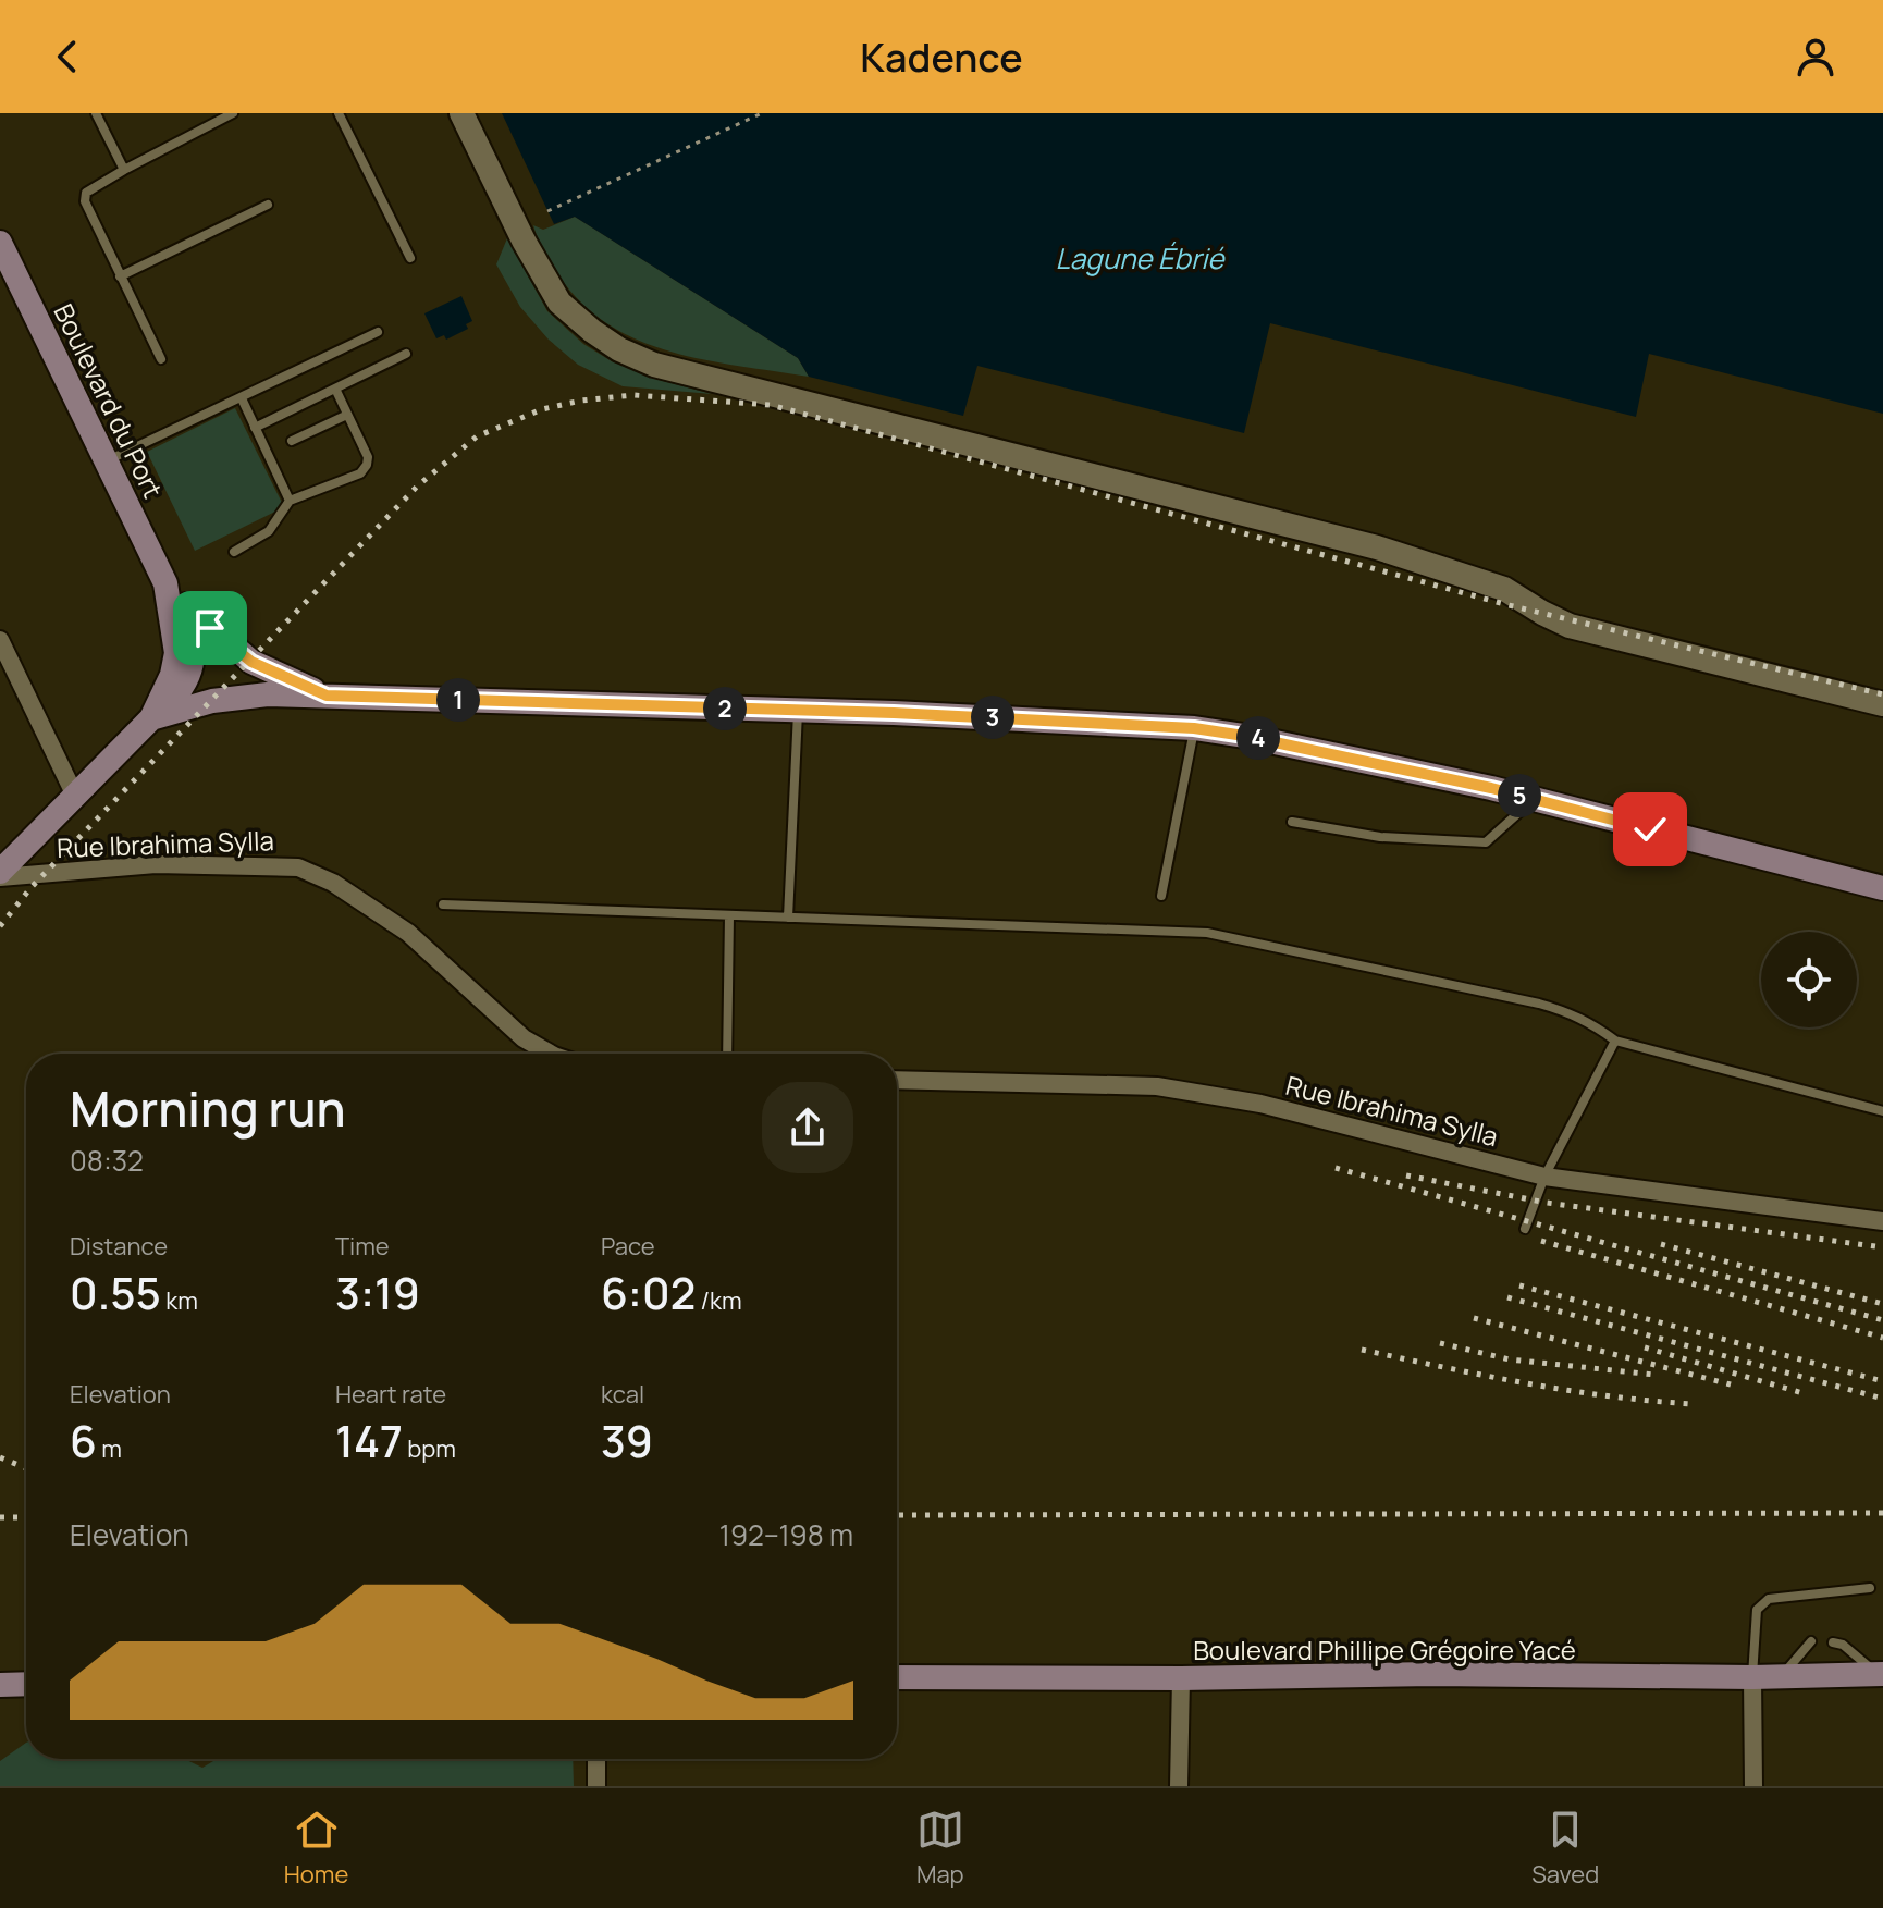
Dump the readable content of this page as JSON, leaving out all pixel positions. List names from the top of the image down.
{
  "streets": {
    "main road": ["Boulevard du Port", "Boulevard Phillipe Grégoire Yacé"],
    "street": ["Rue Ibrahima Sylla"]
  },
  "water": ["Lagune Ébrié"],
  "page": {
    "header": "Kadence",
    "pins": [
      "1",
      "2",
      "3",
      "4",
      "5"
    ],
    "heading": ["Morning run", "08:32"],
    "stats": [
      ["Distance", "0.55 km"],
      ["Time", "3:19"],
      ["Pace", "6:02 /km"],
      ["Elevation", "6 m"],
      ["Heart rate", "147 bpm"],
      ["kcal", "39"]
    ],
    "chart": ["Elevation", "192–198 m"],
    "tabs": ["Home", "Map", "Saved"]
  }
}
